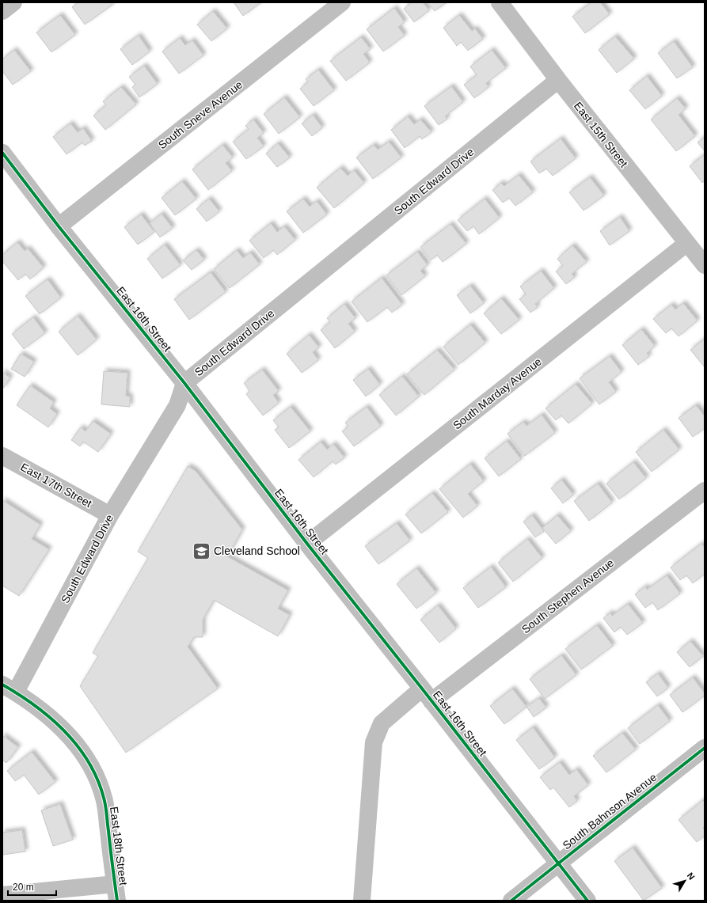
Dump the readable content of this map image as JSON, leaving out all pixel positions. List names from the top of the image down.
{
  "streets": {
    "street": [
      "South Sneve Avenue",
      "East 15th Street",
      "South Edward Drive",
      "East 16th Street",
      "South Marday Avenue",
      "East 17th Street",
      "South Stephen Avenue",
      "South Bahnson Avenue",
      "East 18th Street"
    ]
  },
  "crossings": [
    ["South Sneve Avenue", "East 16th Street"],
    ["East 15th Street", "South Edward Drive"],
    ["East 15th Street", "South Marday Avenue"],
    ["South Edward Drive", "East 16th Street"],
    ["South Edward Drive", "East 17th Street"],
    ["South Edward Drive", "East 18th Street"],
    ["East 16th Street", "South Marday Avenue"],
    ["East 16th Street", "South Stephen Avenue"],
    ["East 16th Street", "South Bahnson Avenue"]
  ],
  "places": {
    "school or university": ["Cleveland School"]
  },
  "scale_bar": "20 m",
  "north": "top right"
}
